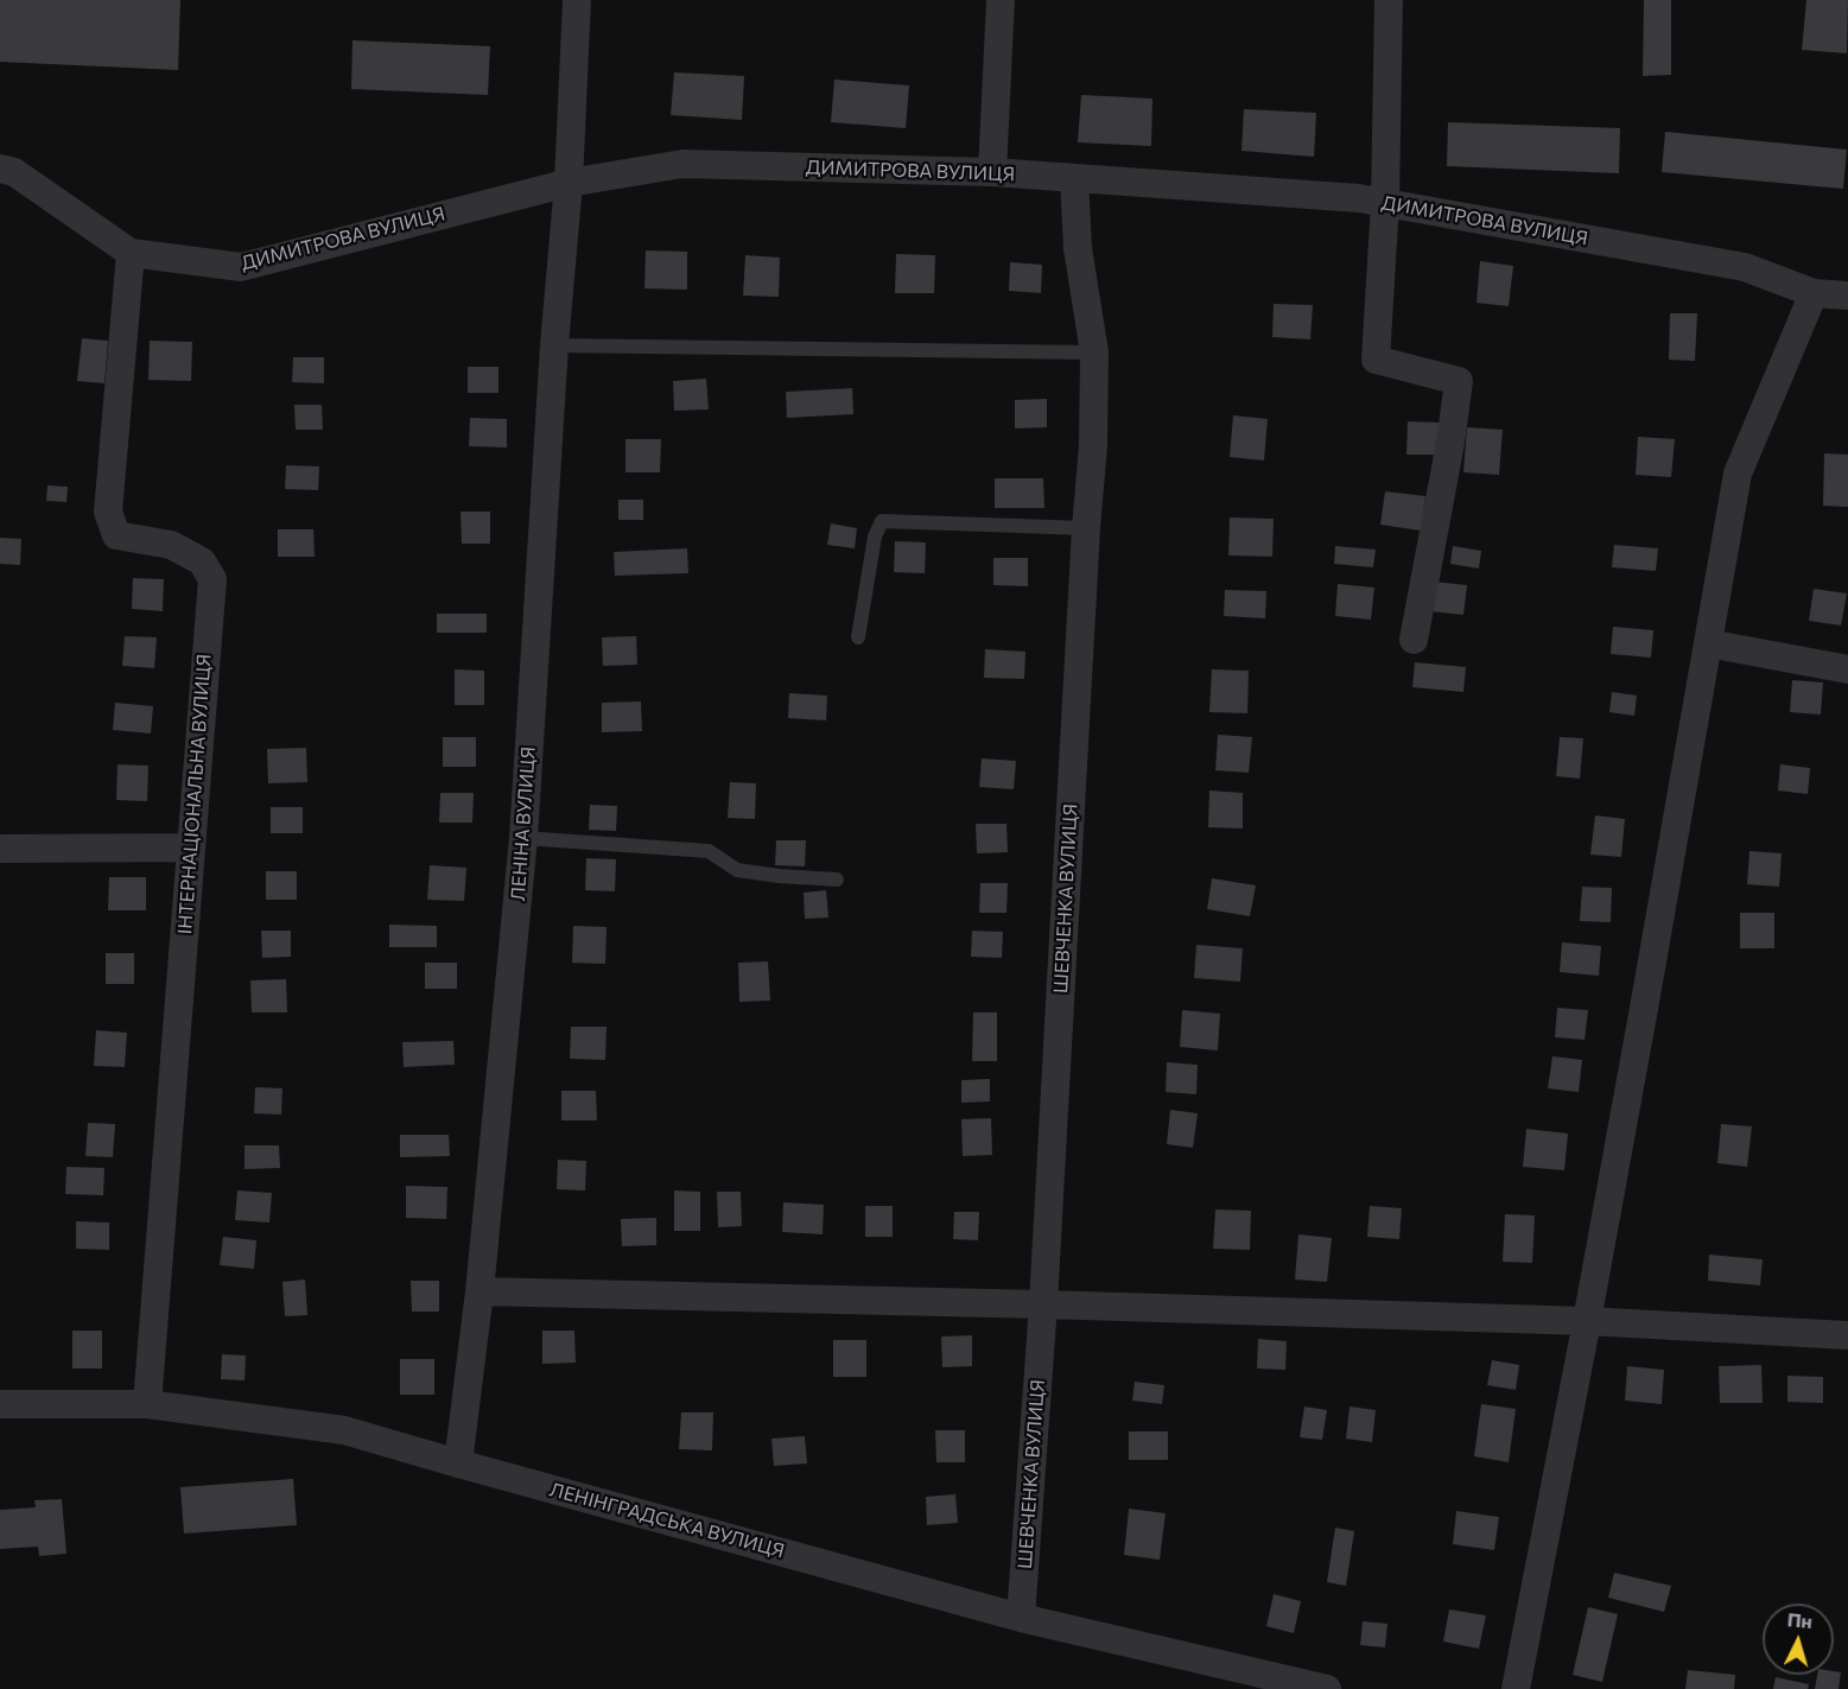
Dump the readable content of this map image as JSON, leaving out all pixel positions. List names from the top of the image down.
{
  "streets": {
    "street": [
      "ДИМИТРОВА ВУЛИЦЯ",
      "ІНТЕРНАЦІОНАЛЬНА ВУЛИЦЯ",
      "ЛЕНІНА ВУЛИЦЯ",
      "ШЕВЧЕНКА ВУЛИЦЯ",
      "ЛЕНІНГРАДСЬКА ВУЛИЦЯ"
    ]
  },
  "crossings": [
    ["ДИМИТРОВА ВУЛИЦЯ", "ІНТЕРНАЦІОНАЛЬНА ВУЛИЦЯ"],
    ["ДИМИТРОВА ВУЛИЦЯ", "ЛЕНІНА ВУЛИЦЯ"],
    ["ДИМИТРОВА ВУЛИЦЯ", "ШЕВЧЕНКА ВУЛИЦЯ"],
    ["ІНТЕРНАЦІОНАЛЬНА ВУЛИЦЯ", "ЛЕНІНГРАДСЬКА ВУЛИЦЯ"],
    ["ЛЕНІНА ВУЛИЦЯ", "ЛЕНІНГРАДСЬКА ВУЛИЦЯ"],
    ["ШЕВЧЕНКА ВУЛИЦЯ", "ЛЕНІНГРАДСЬКА ВУЛИЦЯ"]
  ],
  "north": "top"
}
